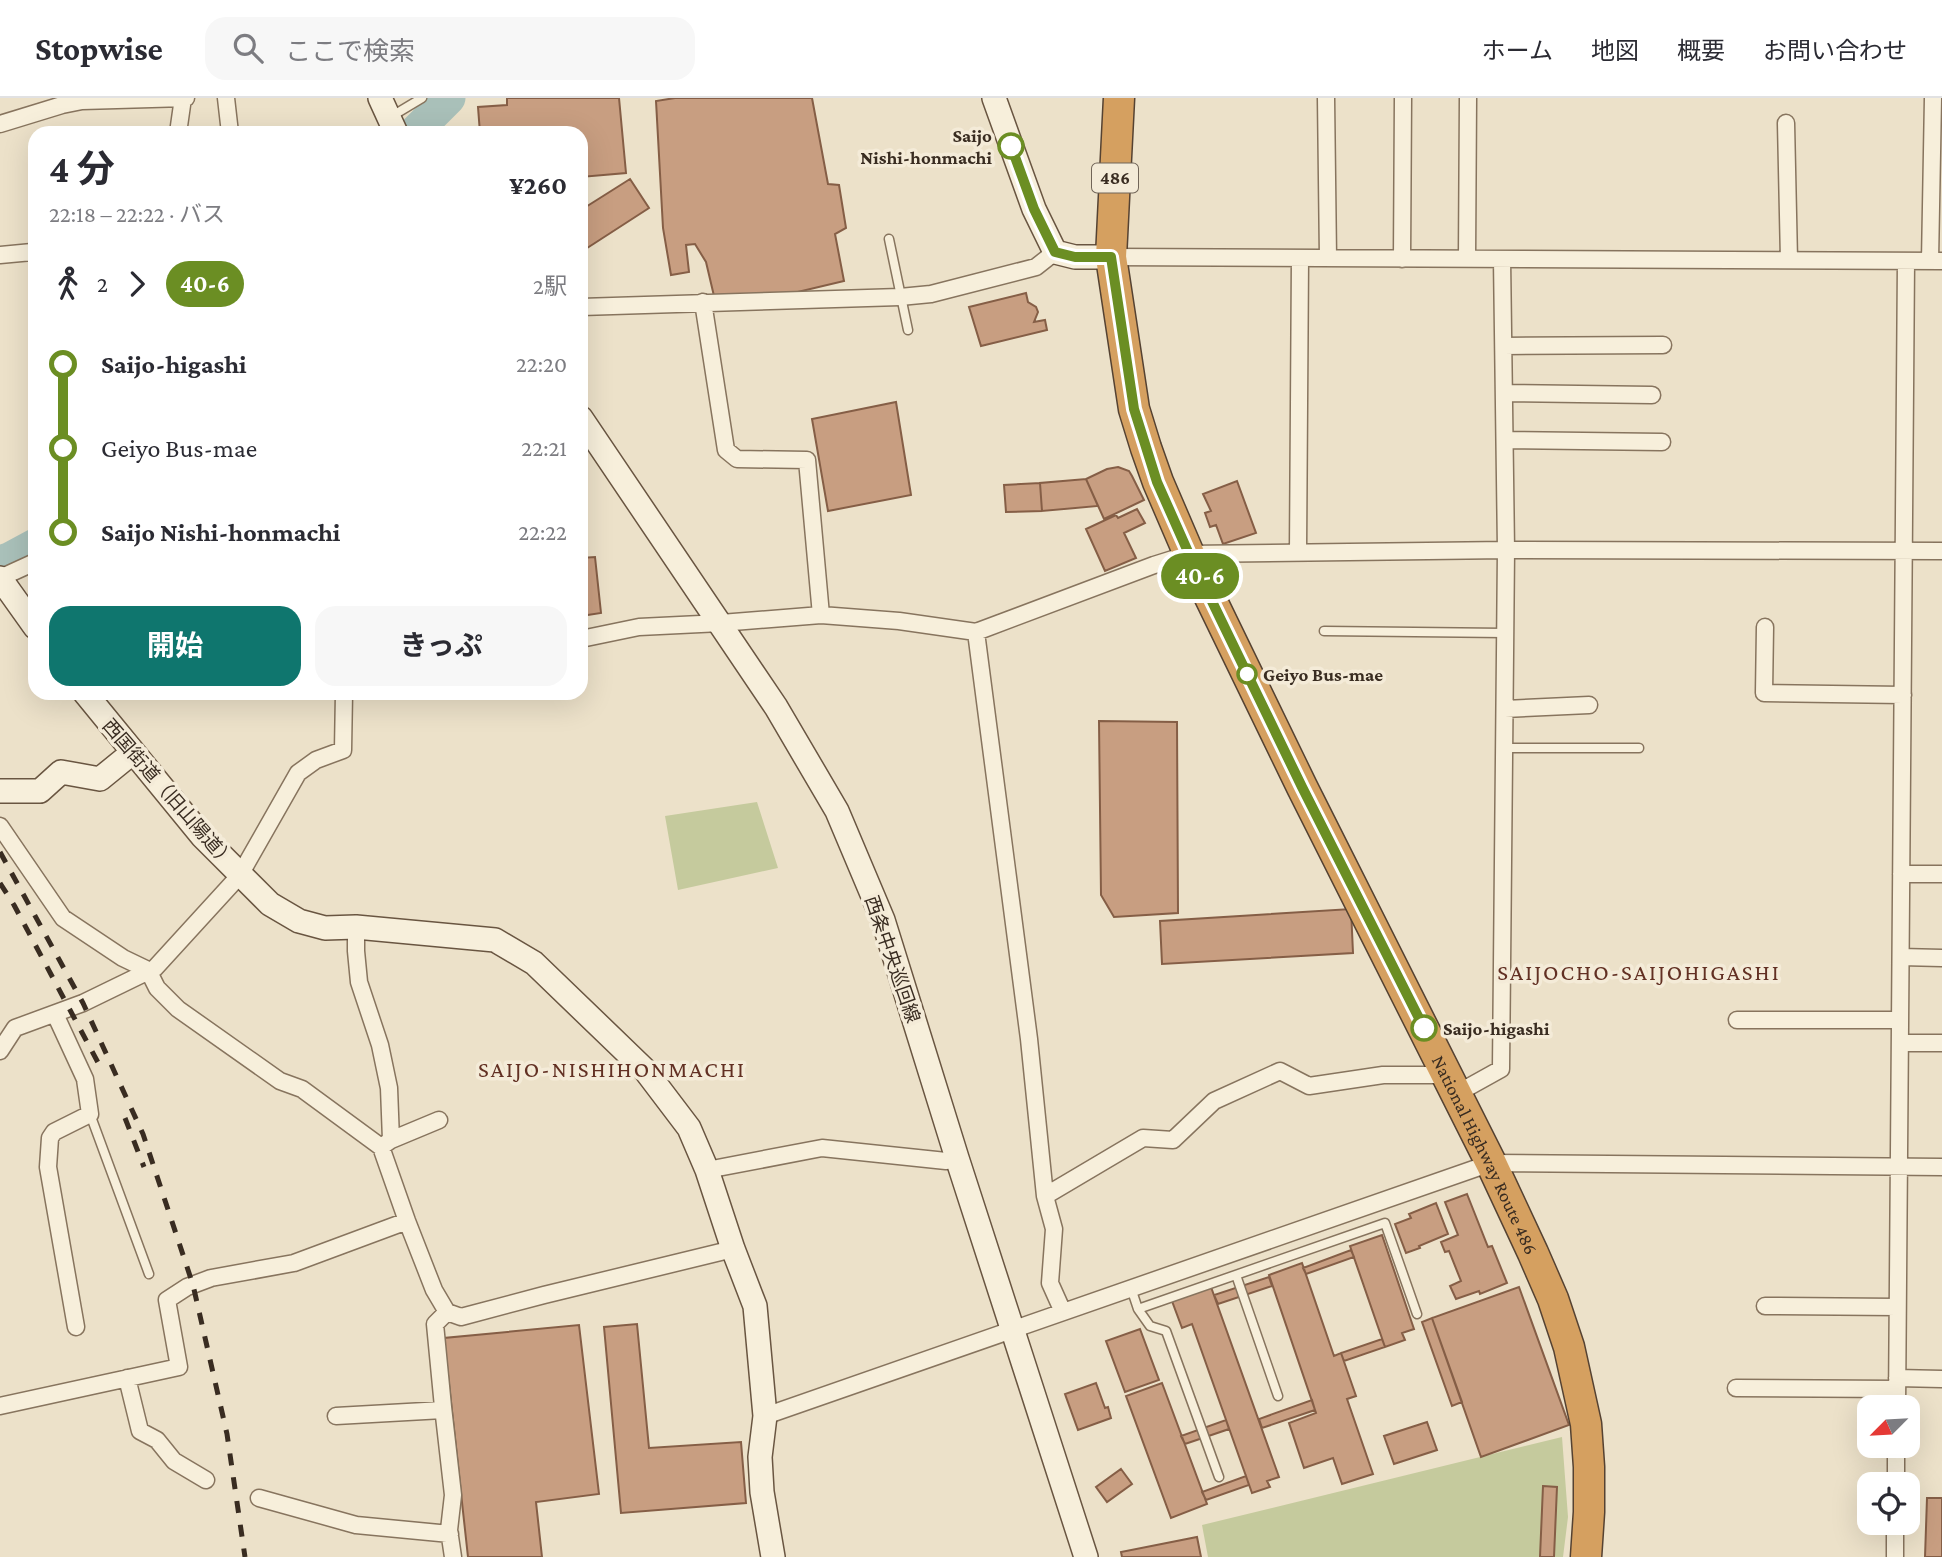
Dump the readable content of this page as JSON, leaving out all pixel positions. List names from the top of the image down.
{
  "streets": {
    "highway": ["486", "National Highway Route 486"],
    "street": ["西国街道（旧山陽道）", "西条中央巡回線"]
  },
  "districts": ["SAIJOCHO-SAIJOHIGASHI", "SAIJO-NISHIHONMACHI"],
  "places": ["Saijo Nishi-honmachi", "Geiyo Bus-mae", "Saijo-higashi"],
  "lines": ["bus line 40-6"],
  "north": "bottom left",
  "page": {
    "header": "Stopwise",
    "search": "ここで検索",
    "nav": [
      "ホーム",
      "地図",
      "概要",
      "お問い合わせ"
    ],
    "on_map": "40-6",
    "heading": ["4 分", "22:18 – 22:22 · バス", "¥260"],
    "legs": ["2", "40-6", "2駅"],
    "list": [
      {
        "name": "Saijo-higashi",
        "value": "22:20"
      },
      {
        "name": "Geiyo Bus-mae",
        "value": "22:21"
      },
      {
        "name": "Saijo Nishi-honmachi",
        "value": "22:22"
      }
    ],
    "buttons": ["開始", "きっぷ"]
  }
}
